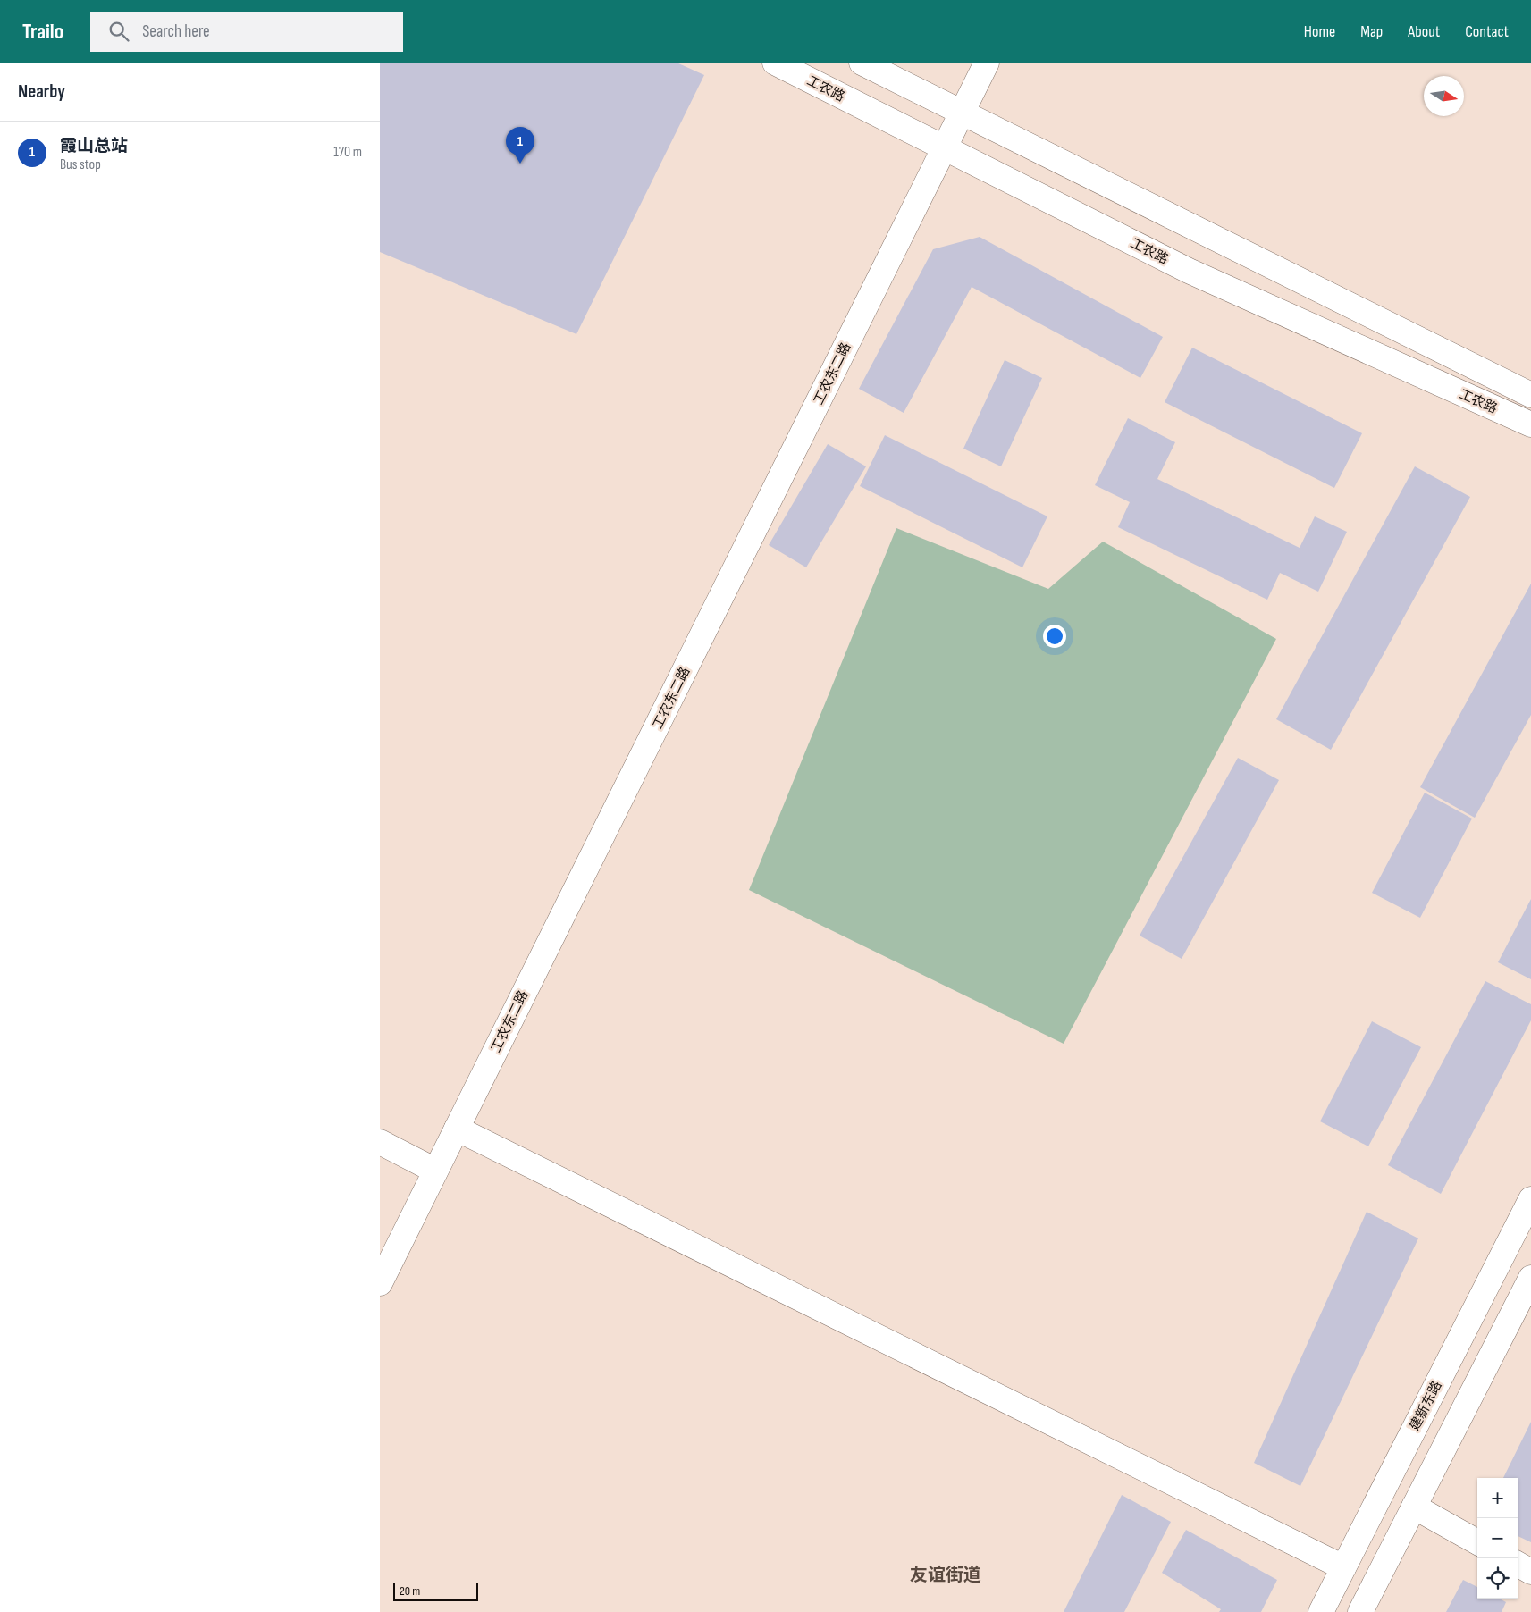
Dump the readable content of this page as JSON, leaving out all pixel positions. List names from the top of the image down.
{
  "streets": {
    "street": ["工农路", "工农东二路", "建新东路"]
  },
  "crossings": [
    ["工农路", "工农东二路"]
  ],
  "districts": ["友谊街道"],
  "scale_bar": "20 m",
  "north": "right",
  "page": {
    "header": "Trailo",
    "search": "Search here",
    "nav": [
      "Home",
      "Map",
      "About",
      "Contact"
    ],
    "heading": "Nearby",
    "list": [
      {
        "mark": "1",
        "name": "霞山总站",
        "note": "Bus stop",
        "value": "170 m"
      }
    ],
    "pins": "1",
    "map_buttons": ["+", "−"],
    "scale": "20 m"
  }
}
